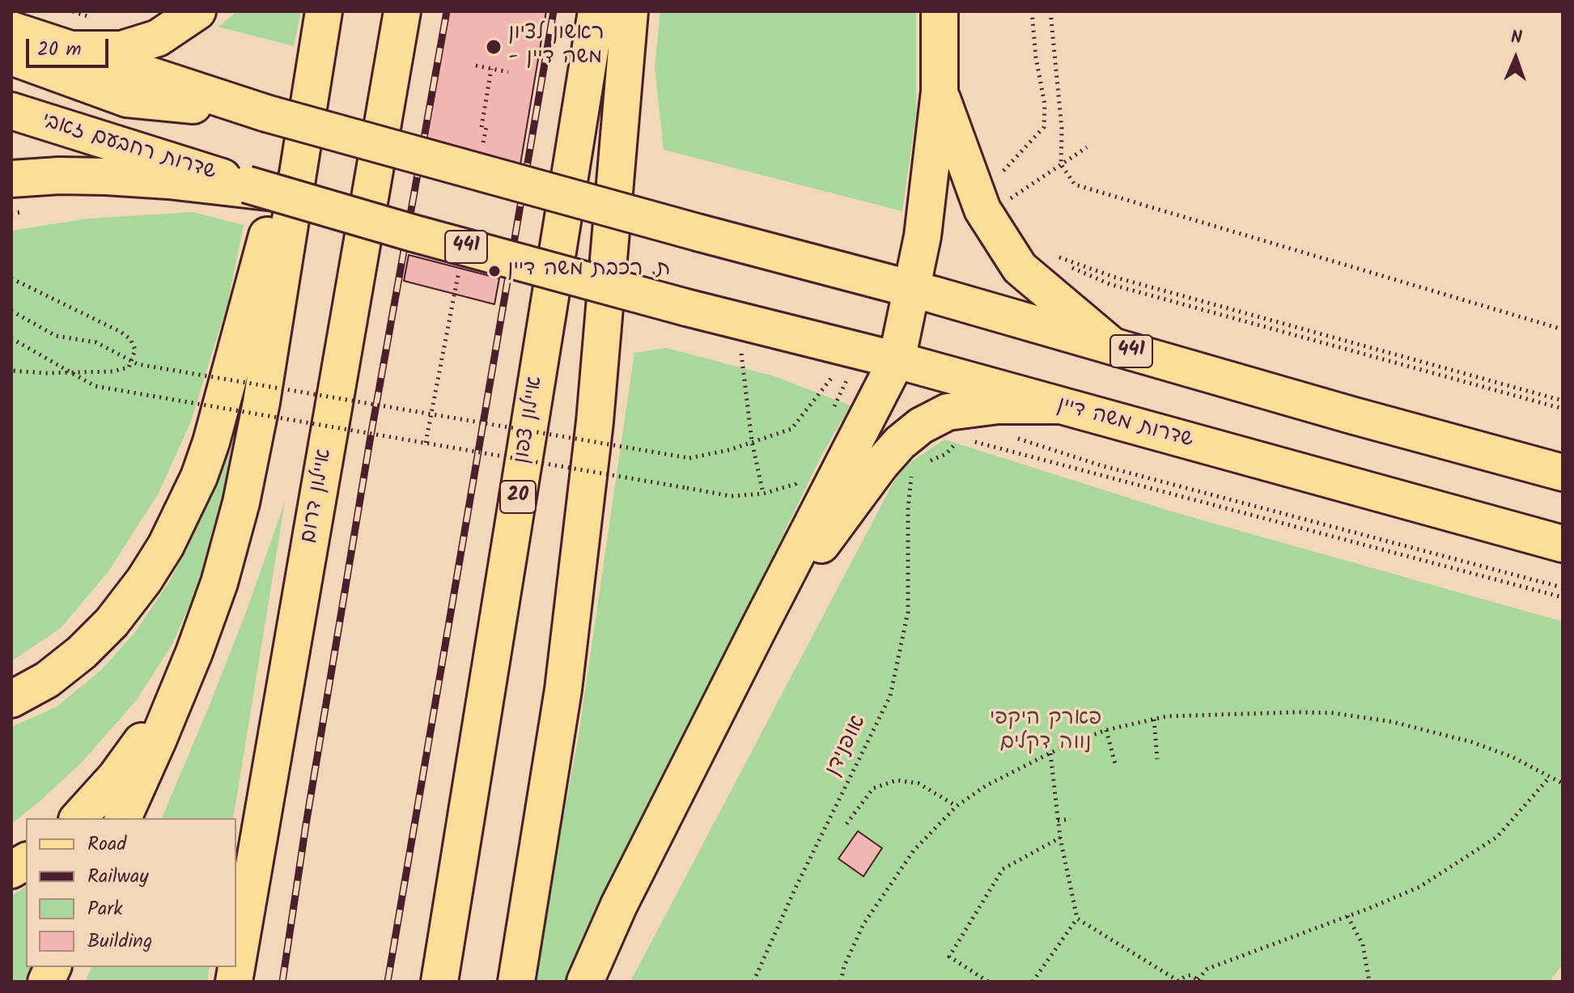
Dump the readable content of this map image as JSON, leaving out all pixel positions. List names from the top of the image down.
{
  "streets": {
    "main road": [
      "שדרות רחבעם זאבי",
      "441",
      "איילון צפון",
      "שדרות משה דיין",
      "איילון דרום",
      "20"
    ],
    "path": ["אופנידן"]
  },
  "crossings": [
    ["שדרות רחבעם זאבי", "שדרות משה דיין"]
  ],
  "parks": ["פארק היקפי נווה דקלים"],
  "places": ["ראשון לציון - משה דיין", "ת. רכבת משה דיין"],
  "legend": [
    "Road",
    "Railway",
    "Park",
    "Building"
  ],
  "scale_bar": "20 m",
  "north": "top"
}
